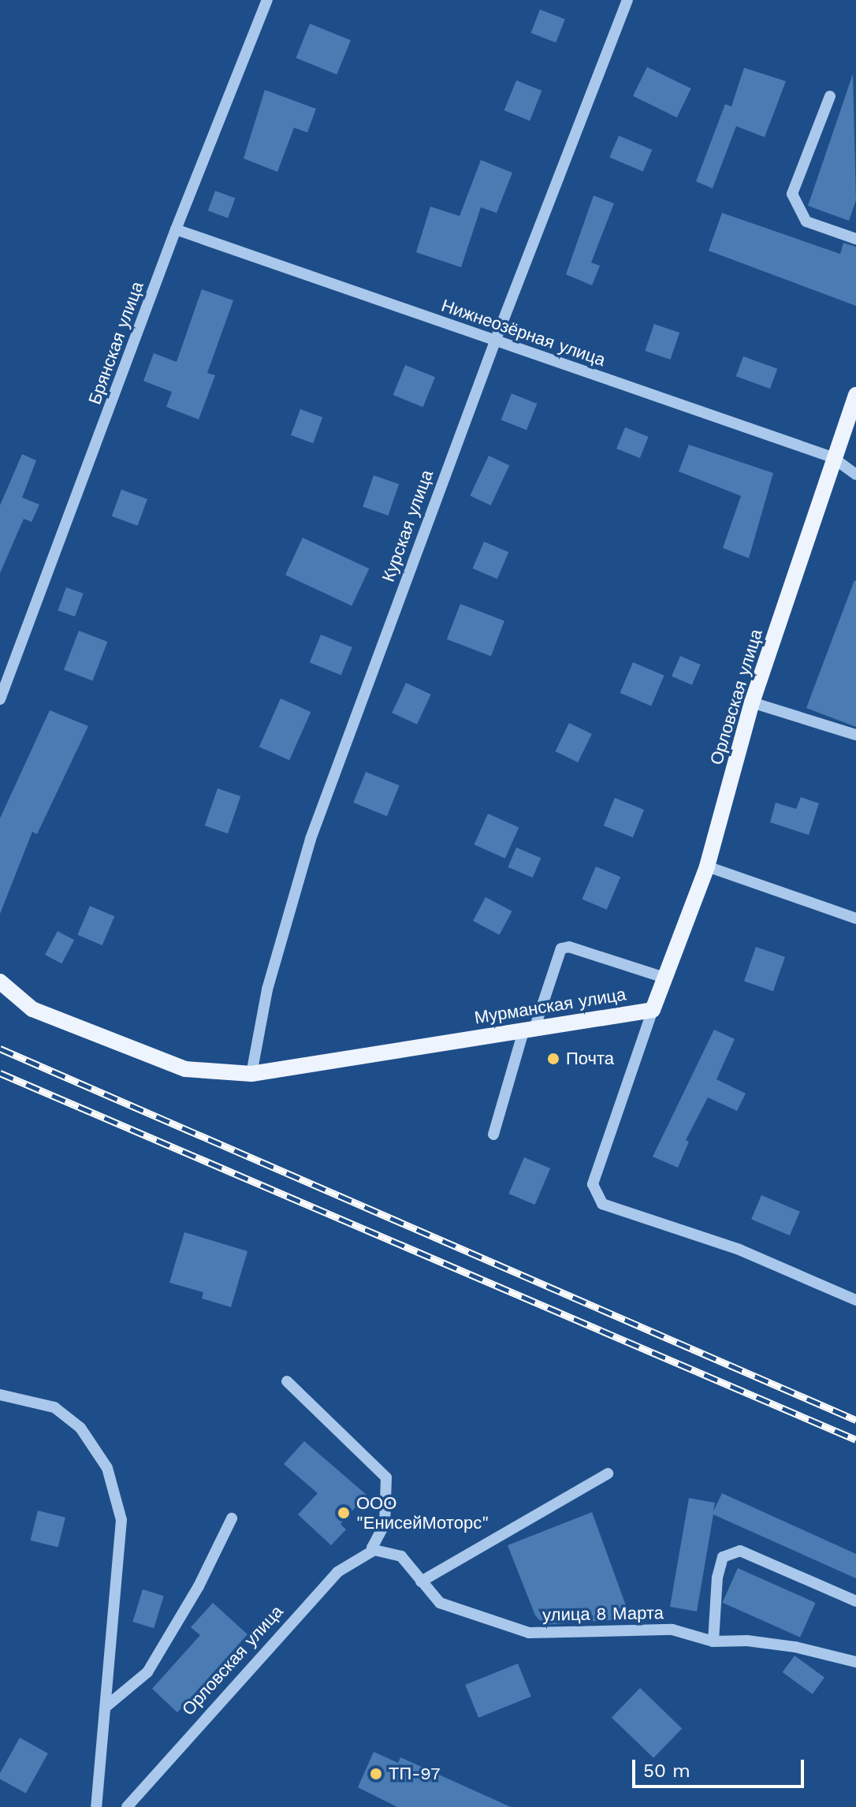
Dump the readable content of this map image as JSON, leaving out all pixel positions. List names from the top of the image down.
{
  "streets": {
    "main road": ["Орловская улица", "Мурманская улица"],
    "street": [
      "Нижнеозёрная улица",
      "Брянская улица",
      "Курская улица",
      "улица 8 Марта"
    ]
  },
  "crossings": [
    ["Нижнеозёрная улица", "Брянская улица"],
    ["Нижнеозёрная улица", "Курская улица"],
    ["Нижнеозёрная улица", "Орловская улица"],
    ["Курская улица", "Мурманская улица"],
    ["Орловская улица", "Мурманская улица"],
    ["Орловская улица", "улица 8 Марта"]
  ],
  "places": ["Почта", "ООО \"ЕнисейМоторс\"", "ТП-97"],
  "scale_bar": "50 m"
}
